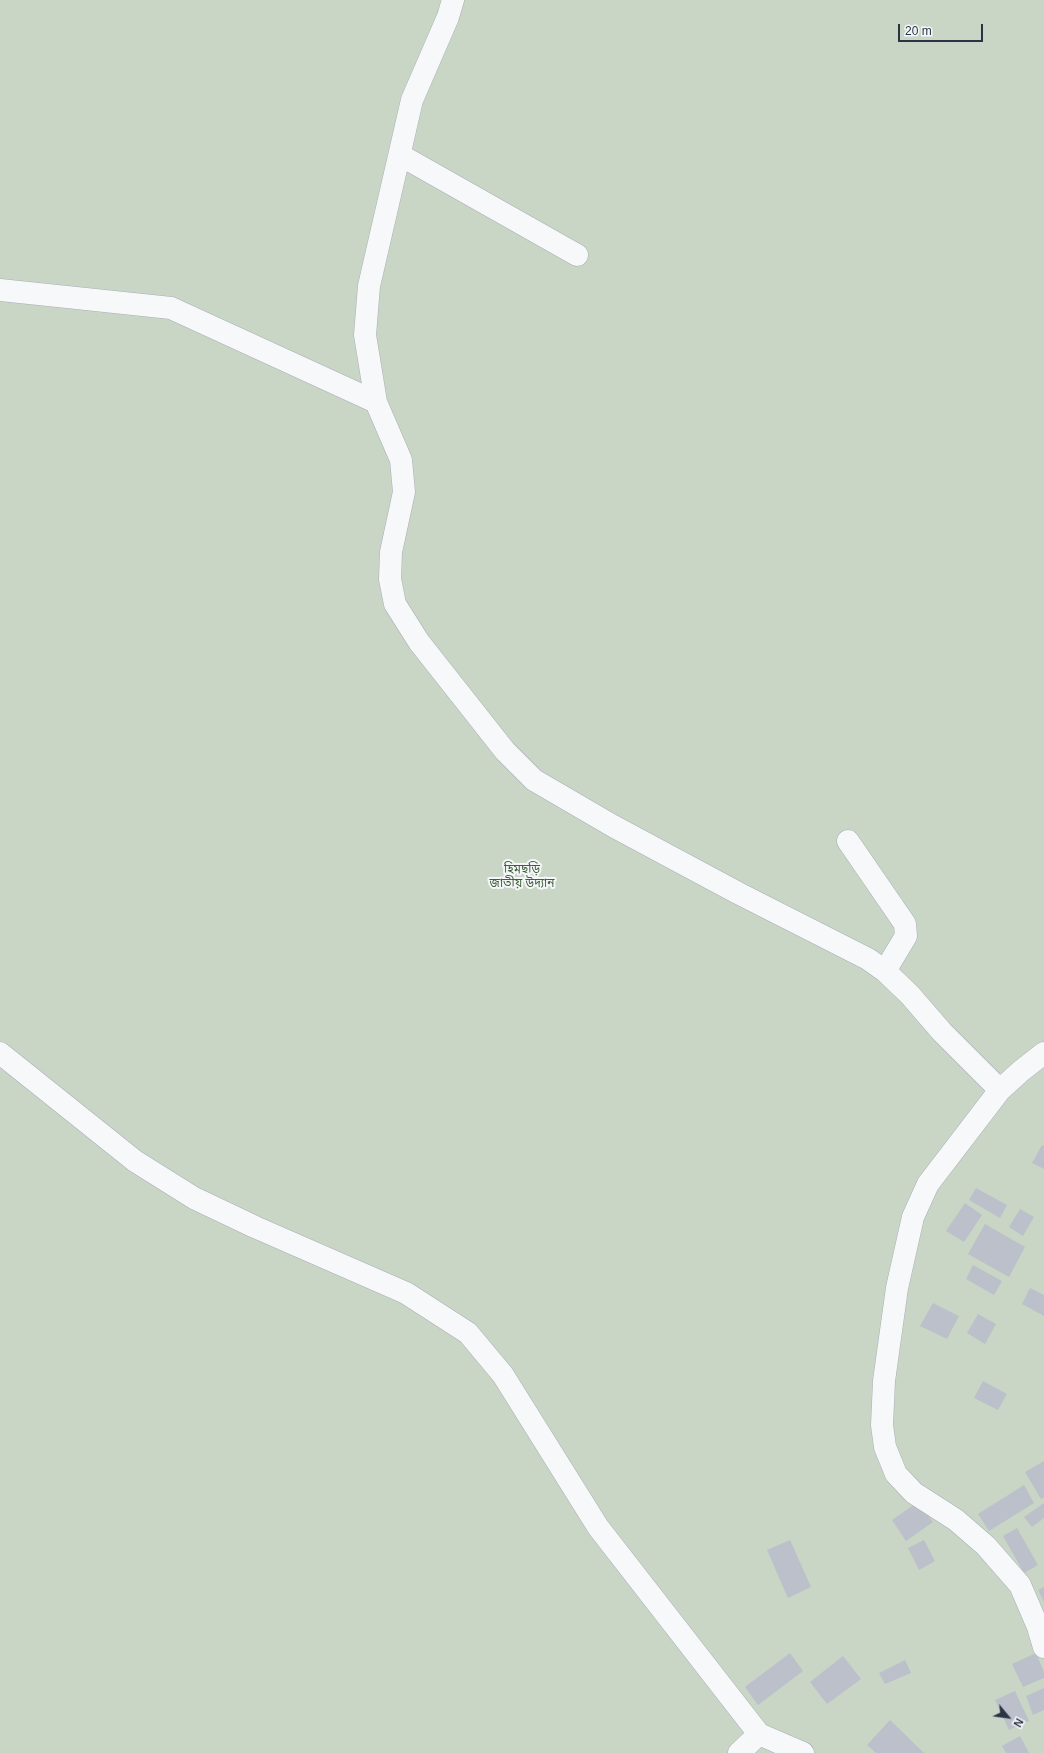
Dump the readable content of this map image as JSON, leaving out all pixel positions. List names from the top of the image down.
{
  "parks": ["হিমছড়ি জাতীয় উদ্যান"],
  "scale_bar": "20 m",
  "north": "bottom right"
}
